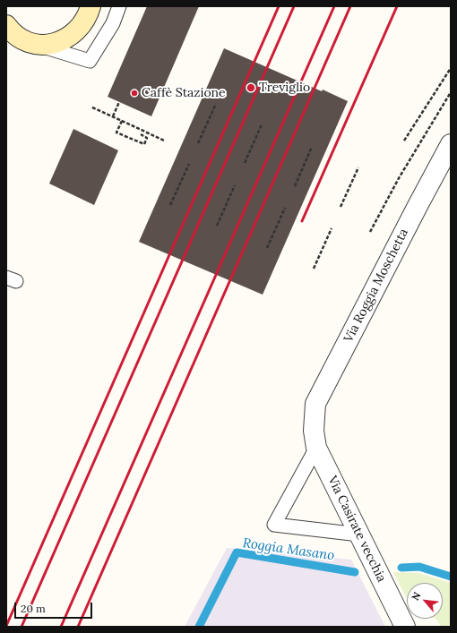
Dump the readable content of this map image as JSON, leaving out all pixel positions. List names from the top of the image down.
{
  "streets": {
    "street": ["Via Roggia Moschetta", "Via Casirate vecchia"]
  },
  "crossings": [
    ["Via Roggia Moschetta", "Via Casirate vecchia"]
  ],
  "water": ["Roggia Masano"],
  "places": ["Treviglio", "Caffè Stazione"],
  "scale_bar": "20 m",
  "north": "top left"
}
